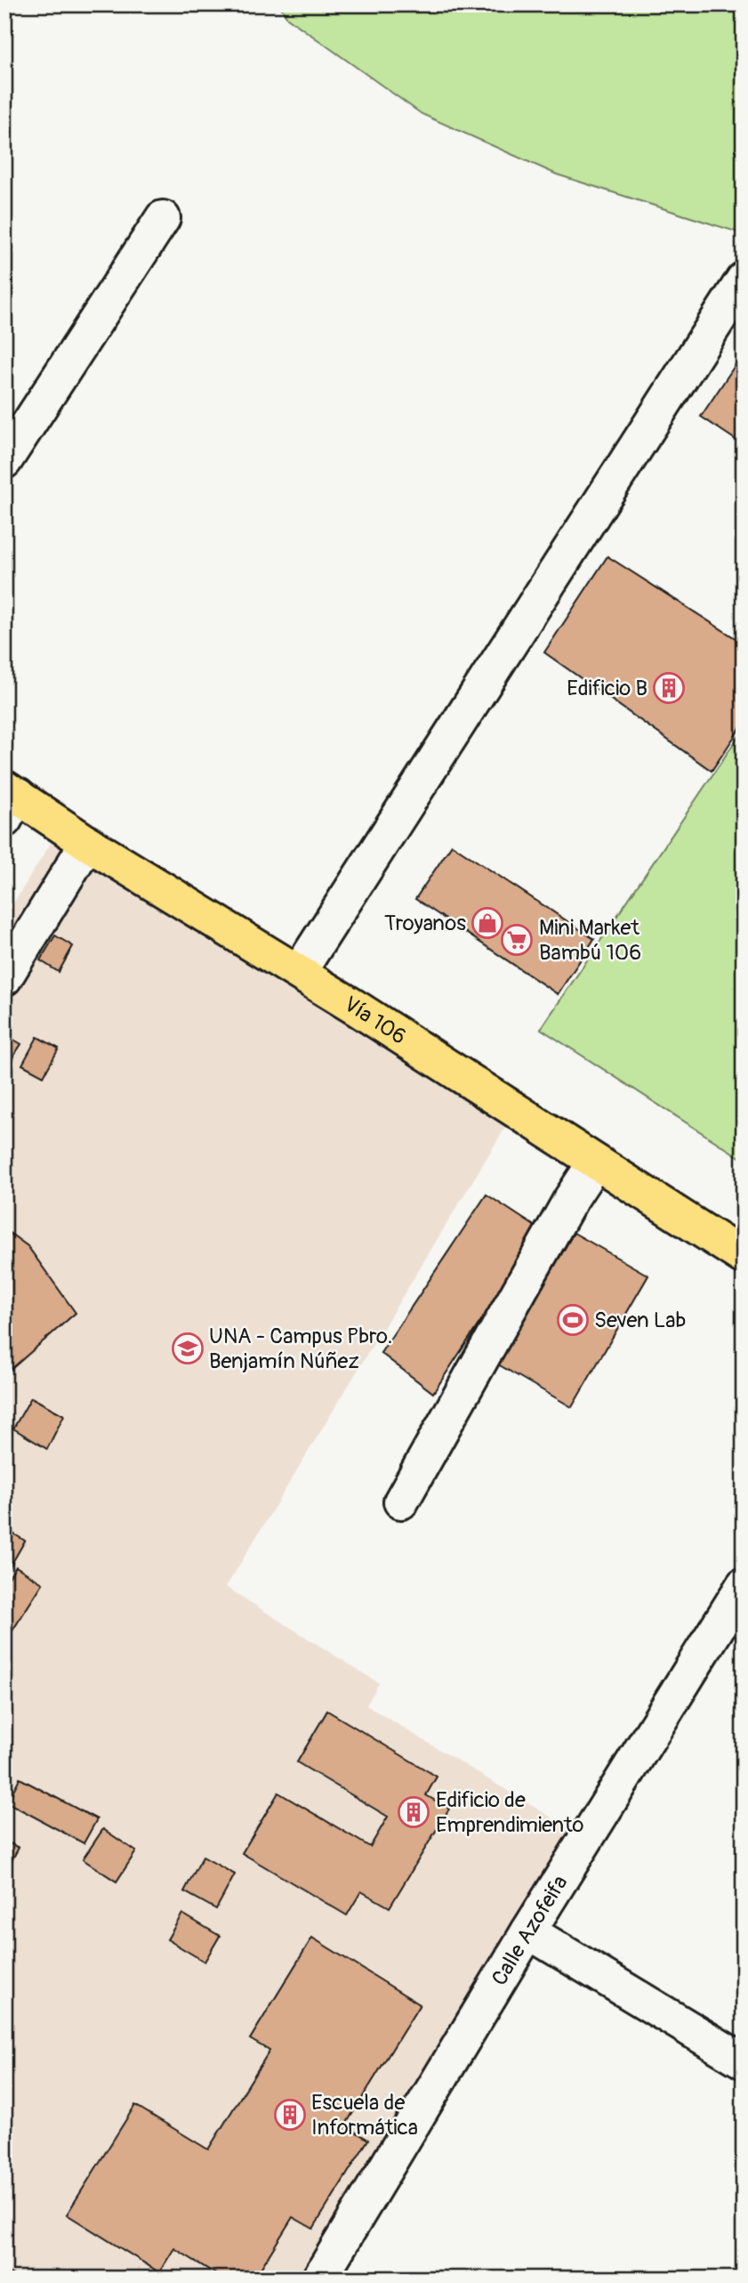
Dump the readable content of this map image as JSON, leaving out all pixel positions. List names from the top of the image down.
{
  "streets": {
    "main road": ["Vía 106"],
    "street": ["Calle Azofeifa"]
  },
  "places": {
    "building": ["Edificio B", "Edificio de Emprendimiento", "Escuela de Informática"],
    "shop": ["Troyanos"],
    "supermarket": ["Mini Market Bambú 106"],
    "sports": ["Seven Lab"],
    "school or university": ["UNA - Campus Pbro. Benjamín Núñez"]
  }
}
